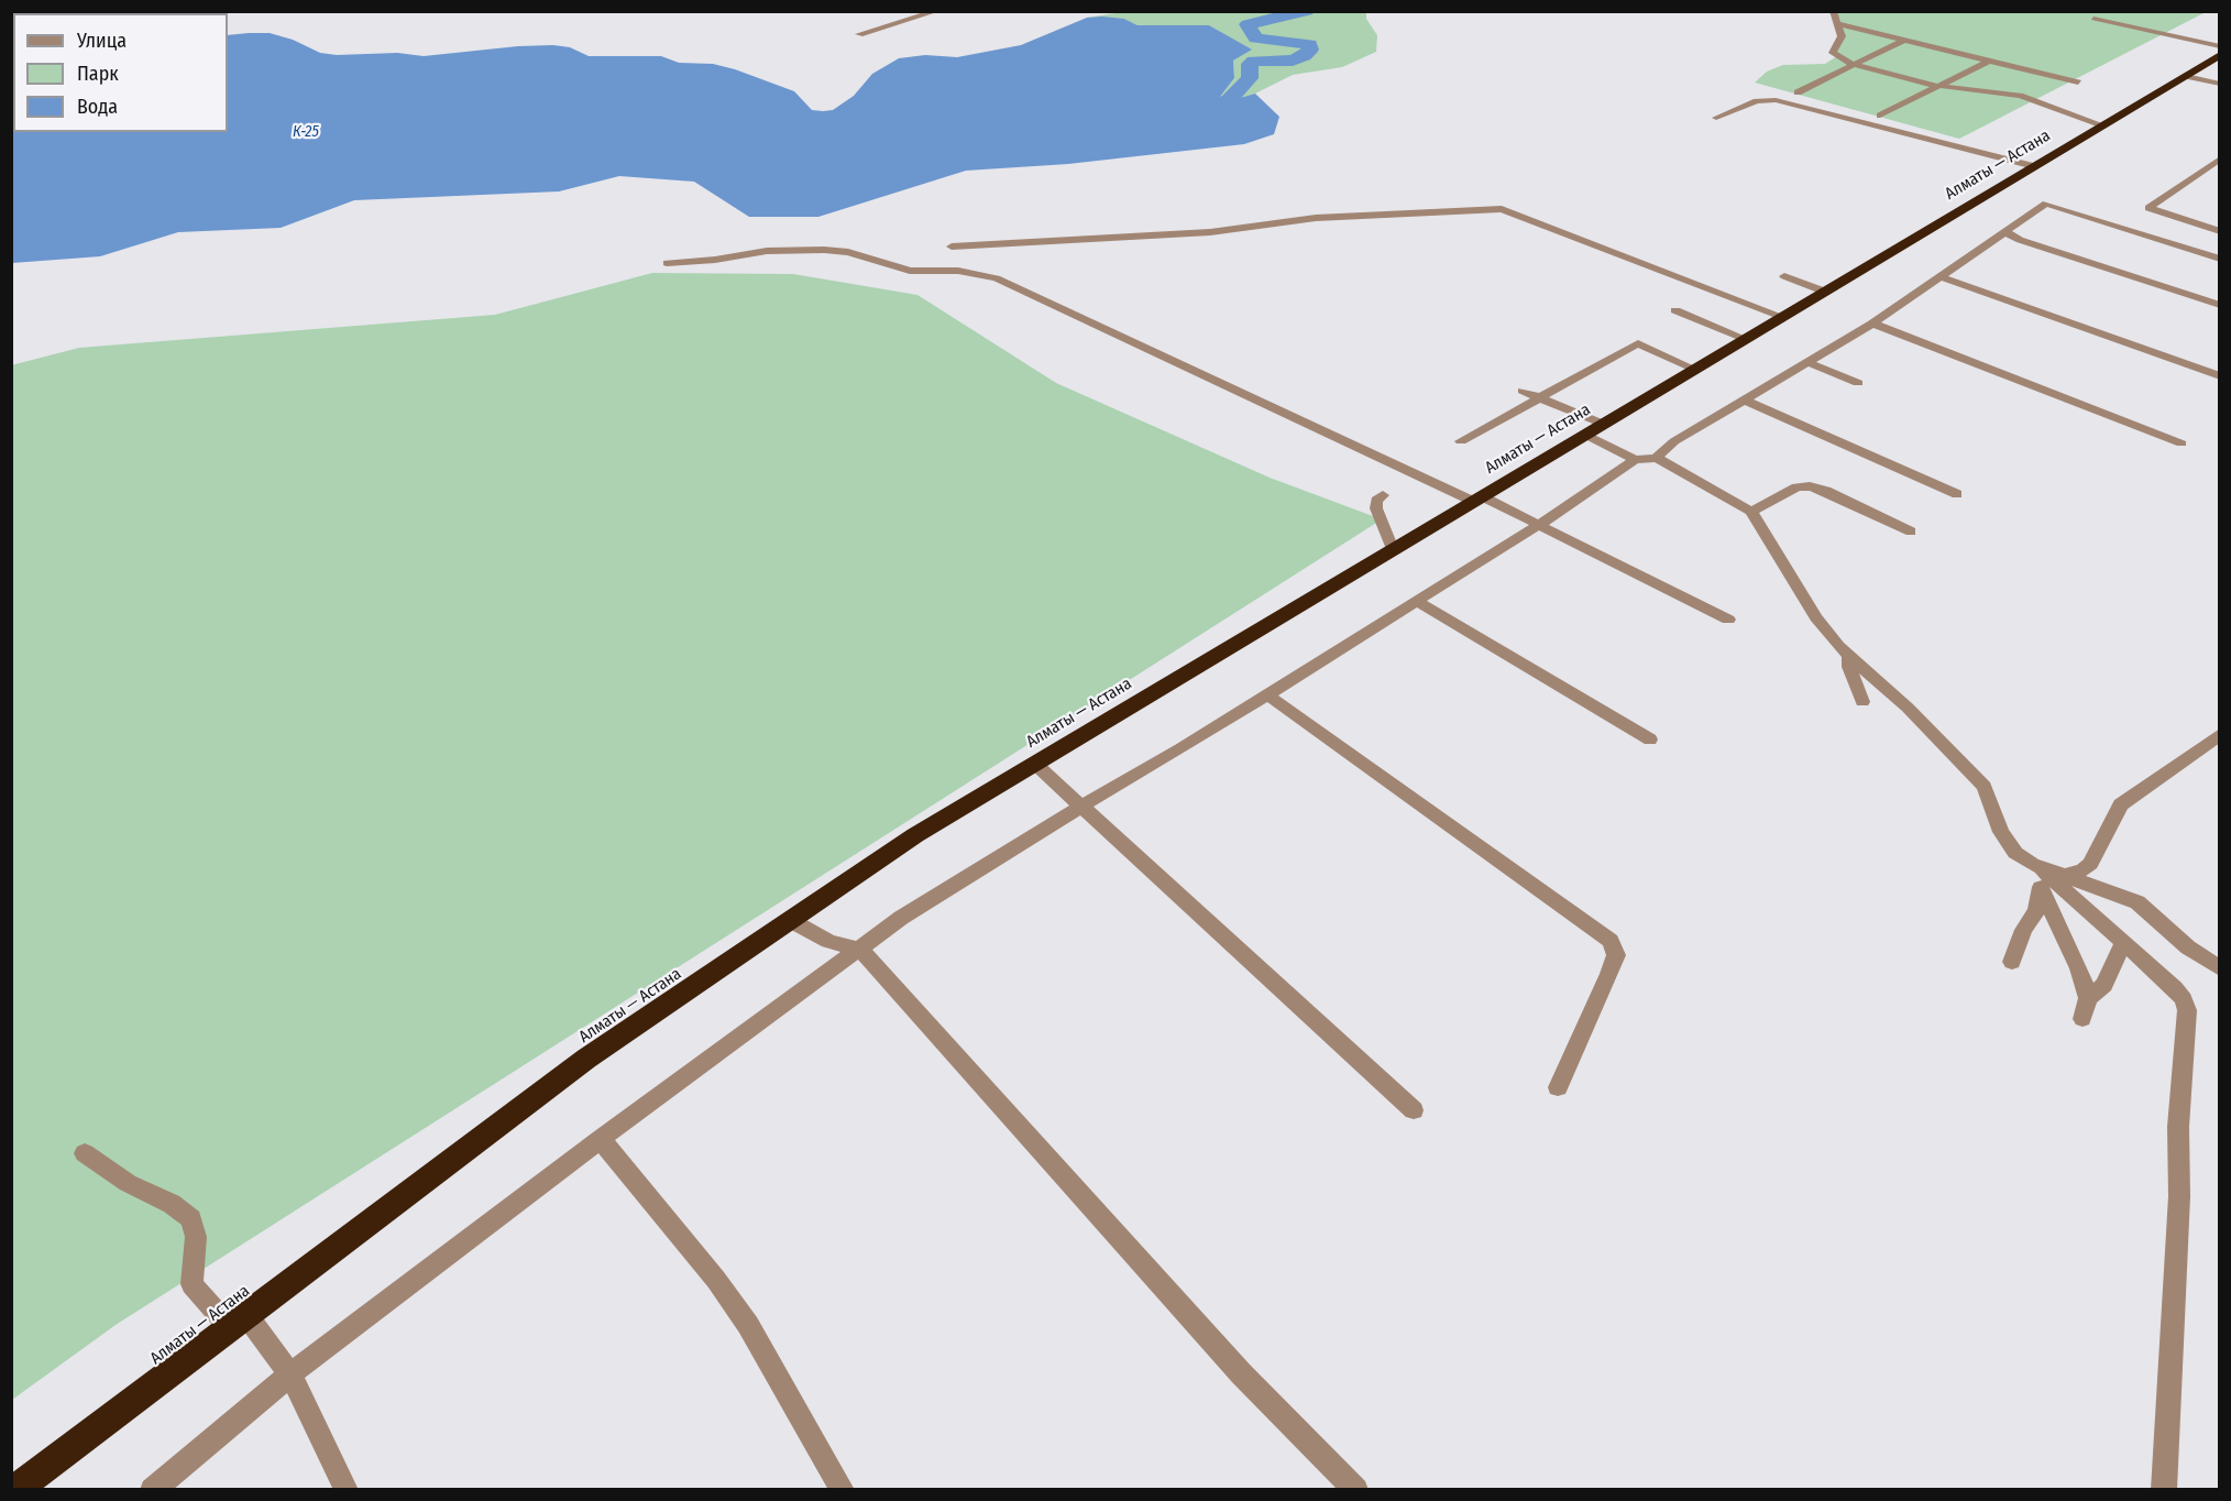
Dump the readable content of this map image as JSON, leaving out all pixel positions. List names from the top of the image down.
{
  "streets": {
    "highway": ["Алматы — Астана"]
  },
  "water": ["К-25"],
  "legend": ["Улица", "Парк", "Вода"]
}
